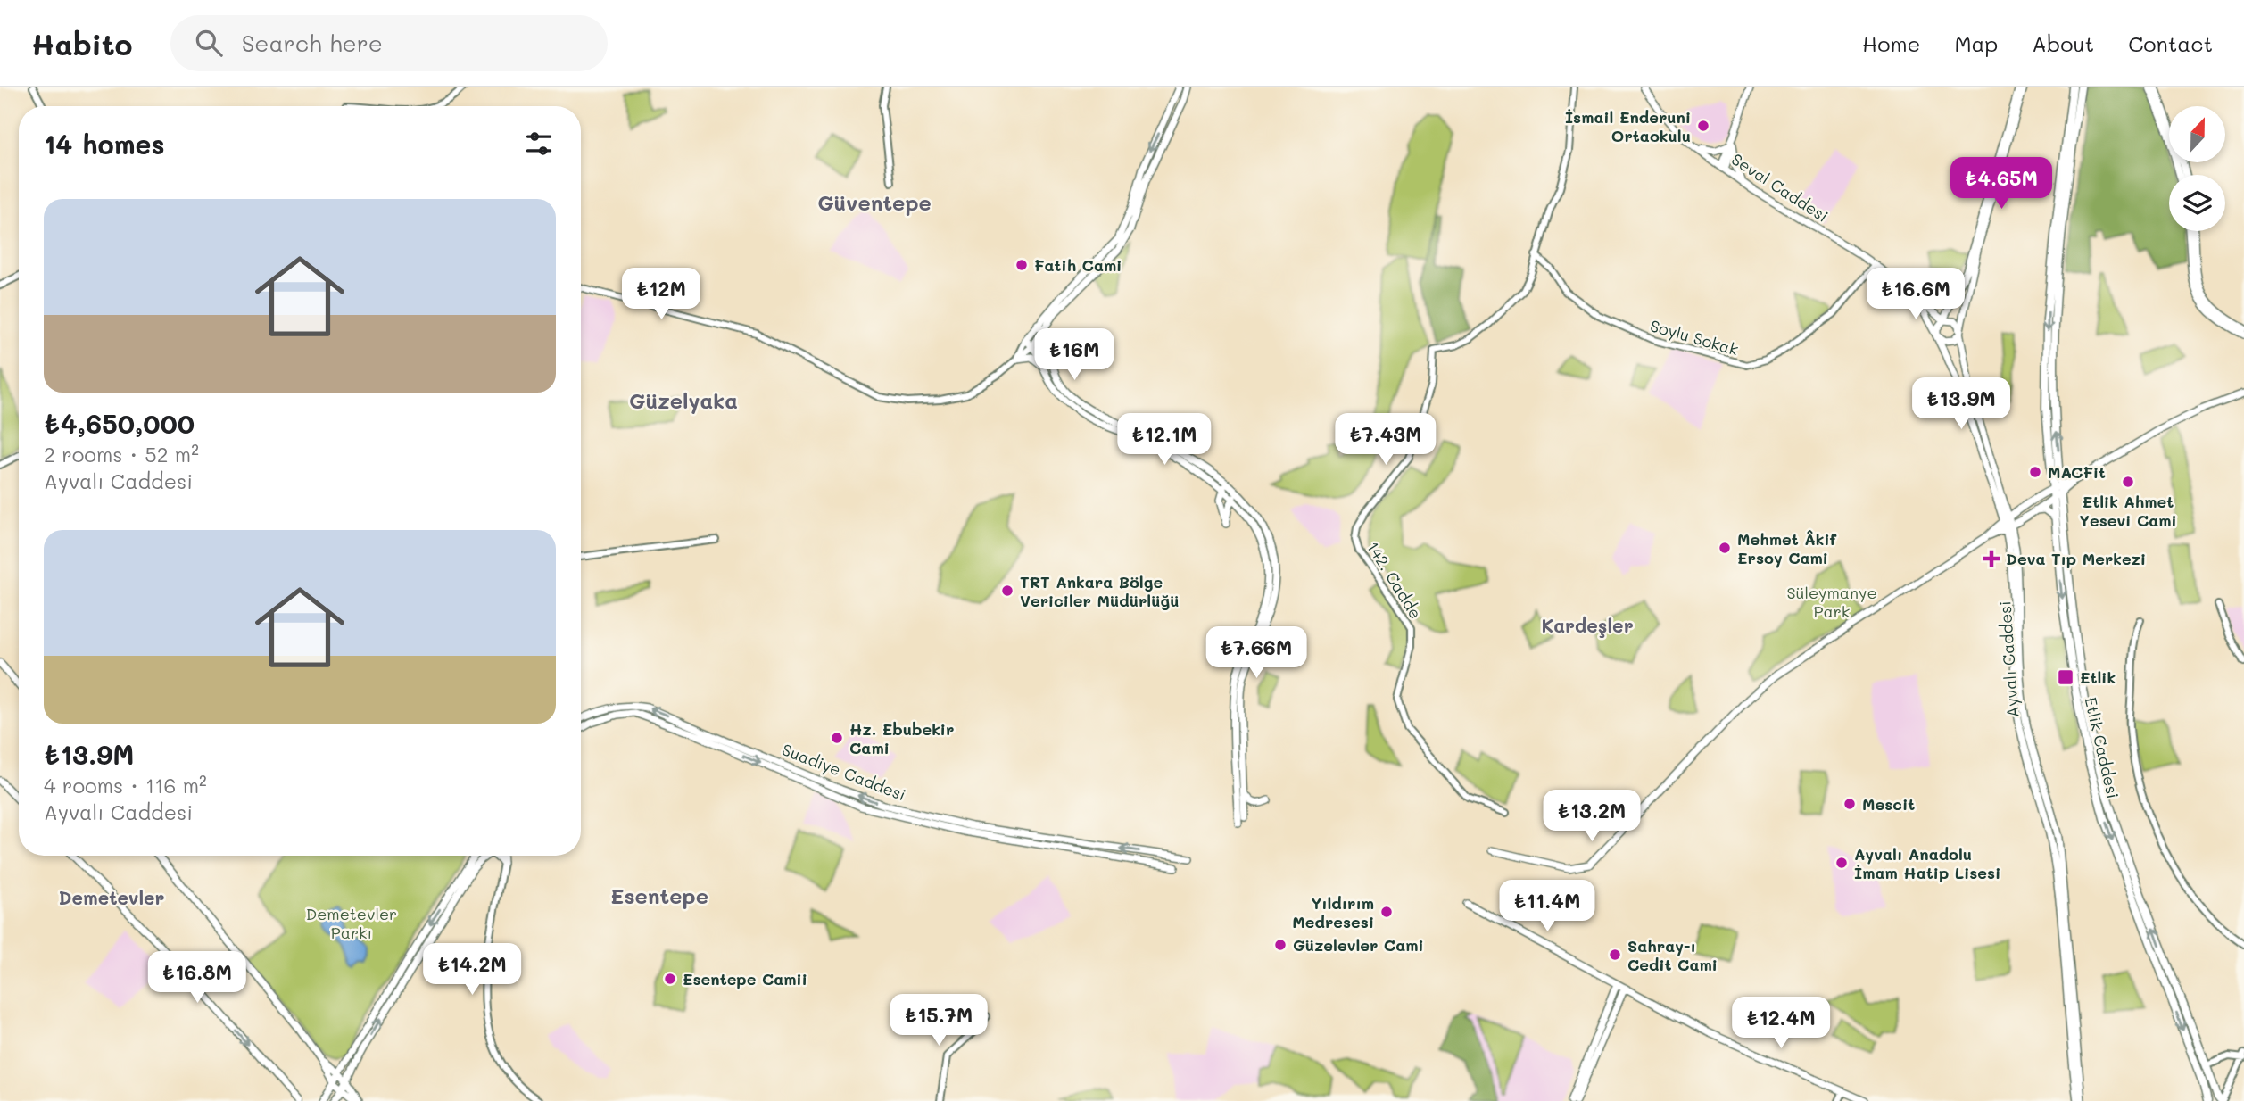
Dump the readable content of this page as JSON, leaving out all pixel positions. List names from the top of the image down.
{
  "streets": {
    "main road": [
      "Seval Caddesi",
      "Ayvalı Caddesi",
      "Etlik Caddesi",
      "Suadiye Caddesi"
    ],
    "street": ["Soylu Sokak", "142. Cadde"]
  },
  "crossings": [
    ["Seval Caddesi", "Soylu Sokak"],
    ["Seval Caddesi", "Ayvalı Caddesi"],
    ["Soylu Sokak", "142. Cadde"]
  ],
  "districts": [
    "Güventepe",
    "Güzelyaka",
    "Kardeşler",
    "Esentepe",
    "Demetevler"
  ],
  "parks": ["Süleymanye Park", "Demetevler Parkı"],
  "places": {
    "other": [
      "İsmail Enderuni Ortaokulu",
      "Fatih Cami",
      "MACFit",
      "Etlik Ahmet Yesevi Cami",
      "Mehmet Âkif Ersoy Cami",
      "TRT Ankara Bölge Vericiler Müdürlüğü",
      "Hz. Ebubekir Cami",
      "Mescit",
      "Ayvalı Anadolu İmam Hatip Lisesi",
      "Yıldırım Medresesi",
      "Güzelevler Cami",
      "Sahray-ı Cedit Cami",
      "Esentepe Camii"
    ],
    "health": ["Deva Tıp Merkezi"],
    "transit": ["Etlik"]
  },
  "north": "top",
  "page": {
    "header": "Habito",
    "search": "Search here",
    "nav": [
      "Home",
      "Map",
      "About",
      "Contact"
    ],
    "heading": "14 homes",
    "price": [
      "₺4.65M",
      "₺12M",
      "₺16.6M",
      "₺16M",
      "₺13.9M",
      "₺12.1M",
      "₺7.43M",
      "₺7.66M",
      "₺13.2M",
      "₺11.4M",
      "₺14.2M",
      "₺16.8M",
      "₺15.7M",
      "₺12.4M"
    ],
    "list": [
      {
        "name": "₺4,650,000",
        "note": "2 rooms · 52 m² · Ayvalı Caddesi"
      },
      {
        "name": "₺13.9M",
        "note": "4 rooms · 116 m² · Ayvalı Caddesi"
      }
    ]
  }
}
